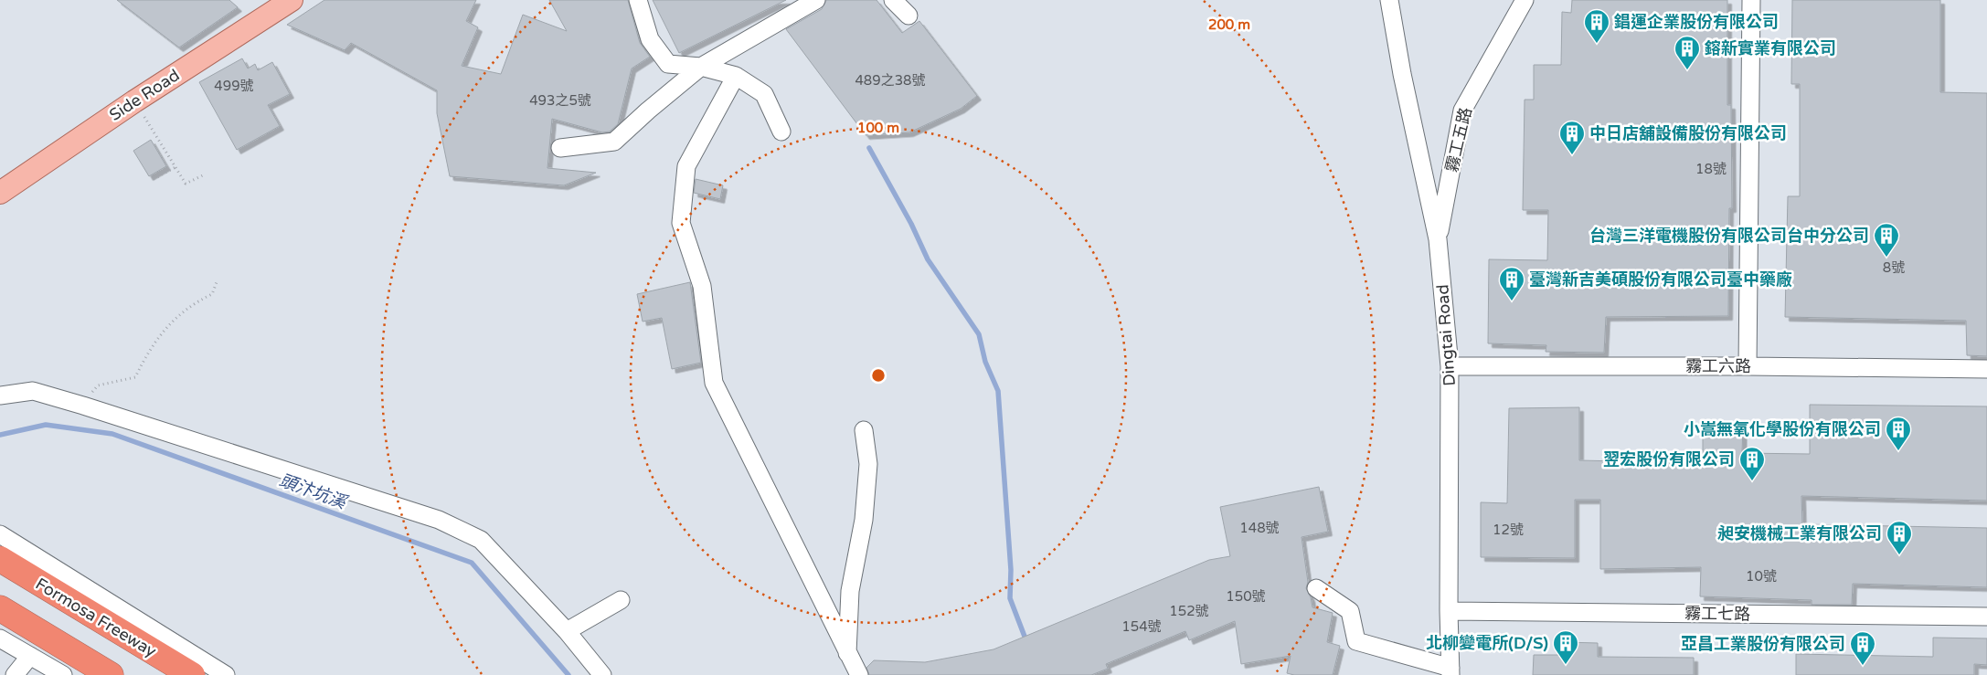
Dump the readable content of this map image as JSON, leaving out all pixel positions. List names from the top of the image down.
{
  "streets": {
    "highway": ["Formosa Freeway"],
    "main road": ["Side Road"],
    "street": [
      "霧工五路",
      "Dingtai Road",
      "霧工六路",
      "霧工七路"
    ]
  },
  "crossings": [
    ["霧工五路", "Dingtai Road"],
    ["Dingtai Road", "霧工六路"],
    ["Dingtai Road", "霧工七路"]
  ],
  "water": ["頭汴坑溪"],
  "places": {
    "building": [
      "錩運企業股份有限公司",
      "鎔新實業有限公司",
      "中日店舖設備股份有限公司",
      "台灣三洋電機股份有限公司台中分公司",
      "臺灣新吉美碩股份有限公司臺中藥廠",
      "小嵩無氧化學股份有限公司",
      "翌宏股份有限公司",
      "昶安機械工業有限公司",
      "北柳變電所(D/S)",
      "亞昌工業股份有限公司"
    ]
  },
  "house_numbers": [
    "489之38號",
    "499號",
    "493之5號",
    "18號",
    "8號",
    "148號",
    "12號",
    "10號",
    "150號",
    "152號",
    "154號"
  ],
  "rings": ["200 m", "100 m"]
}
